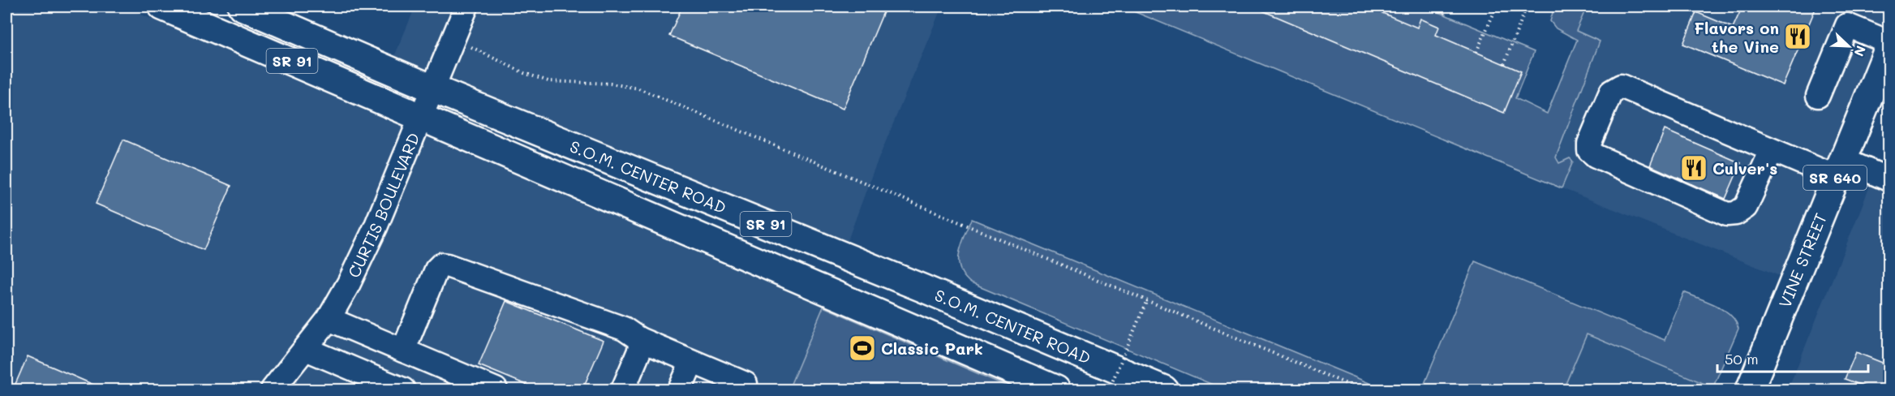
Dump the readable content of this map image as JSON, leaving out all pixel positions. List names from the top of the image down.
{
  "streets": {
    "main road": [
      "SR 91",
      "S.O.M. CENTER ROAD",
      "SR 640",
      "VINE STREET"
    ],
    "street": ["CURTIS BOULEVARD"]
  },
  "crossings": [
    ["S.O.M. CENTER ROAD", "CURTIS BOULEVARD"]
  ],
  "places": {
    "restaurant": ["Flavors on the Vine", "Culver's"],
    "sports": ["Classic Park"]
  },
  "scale_bar": "50 m",
  "north": "bottom right"
}
